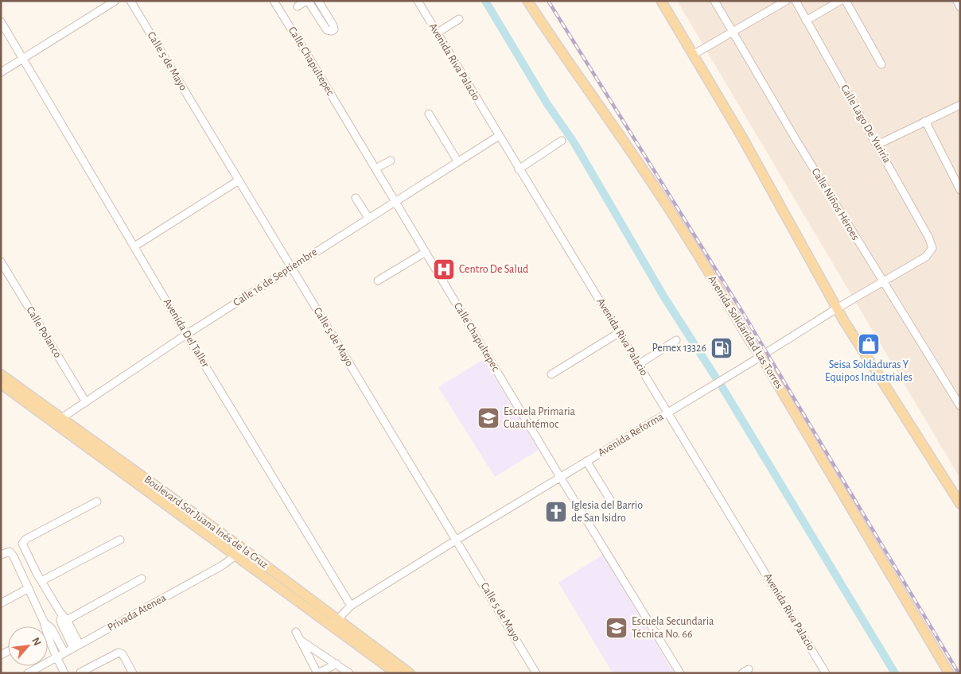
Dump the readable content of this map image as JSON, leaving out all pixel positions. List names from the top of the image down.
{
  "streets": {
    "main road": ["Avenida Solidaridad Las Torres", "Boulevard Sor Juana Inés de la Cruz"],
    "street": [
      "Calle 5 de Mayo",
      "Calle Chapultepec",
      "Avenida Riva Palacio",
      "Calle Lago De Yuriria",
      "Calle Niños Héroes",
      "Calle 16 de Septiembre",
      "Calle Polanco",
      "Avenida Del Taller",
      "Avenida Reforma",
      "Privada Atenea"
    ]
  },
  "crossings": [
    ["Calle 5 de Mayo", "Calle 16 de Septiembre"],
    ["Calle 5 de Mayo", "Avenida Reforma"],
    ["Calle Chapultepec", "Calle 16 de Septiembre"],
    ["Calle Chapultepec", "Avenida Reforma"],
    ["Avenida Riva Palacio", "Calle 16 de Septiembre"],
    ["Avenida Riva Palacio", "Avenida Reforma"],
    ["Calle Lago De Yuriria", "Avenida Reforma"],
    ["Calle Niños Héroes", "Avenida Reforma"],
    ["Calle 16 de Septiembre", "Calle Polanco"],
    ["Calle 16 de Septiembre", "Avenida Del Taller"],
    ["Calle 16 de Septiembre", "Boulevard Sor Juana Inés de la Cruz"],
    ["Avenida Solidaridad Las Torres", "Avenida Reforma"],
    ["Avenida Del Taller", "Avenida Reforma"],
    ["Avenida Reforma", "Boulevard Sor Juana Inés de la Cruz"],
    ["Boulevard Sor Juana Inés de la Cruz", "Privada Atenea"]
  ],
  "places": {
    "hospital": ["Centro De Salud"],
    "shop": ["Seisa Soldaduras Y Equipos Industriales"],
    "fuel station": ["Pemex 13326"],
    "school or university": ["Escuela Primaria Cuauhtémoc", "Escuela Secundaria Técnica No. 66"],
    "church": ["Iglesia del Barrio de San Isidro"]
  },
  "north": "top right"
}
